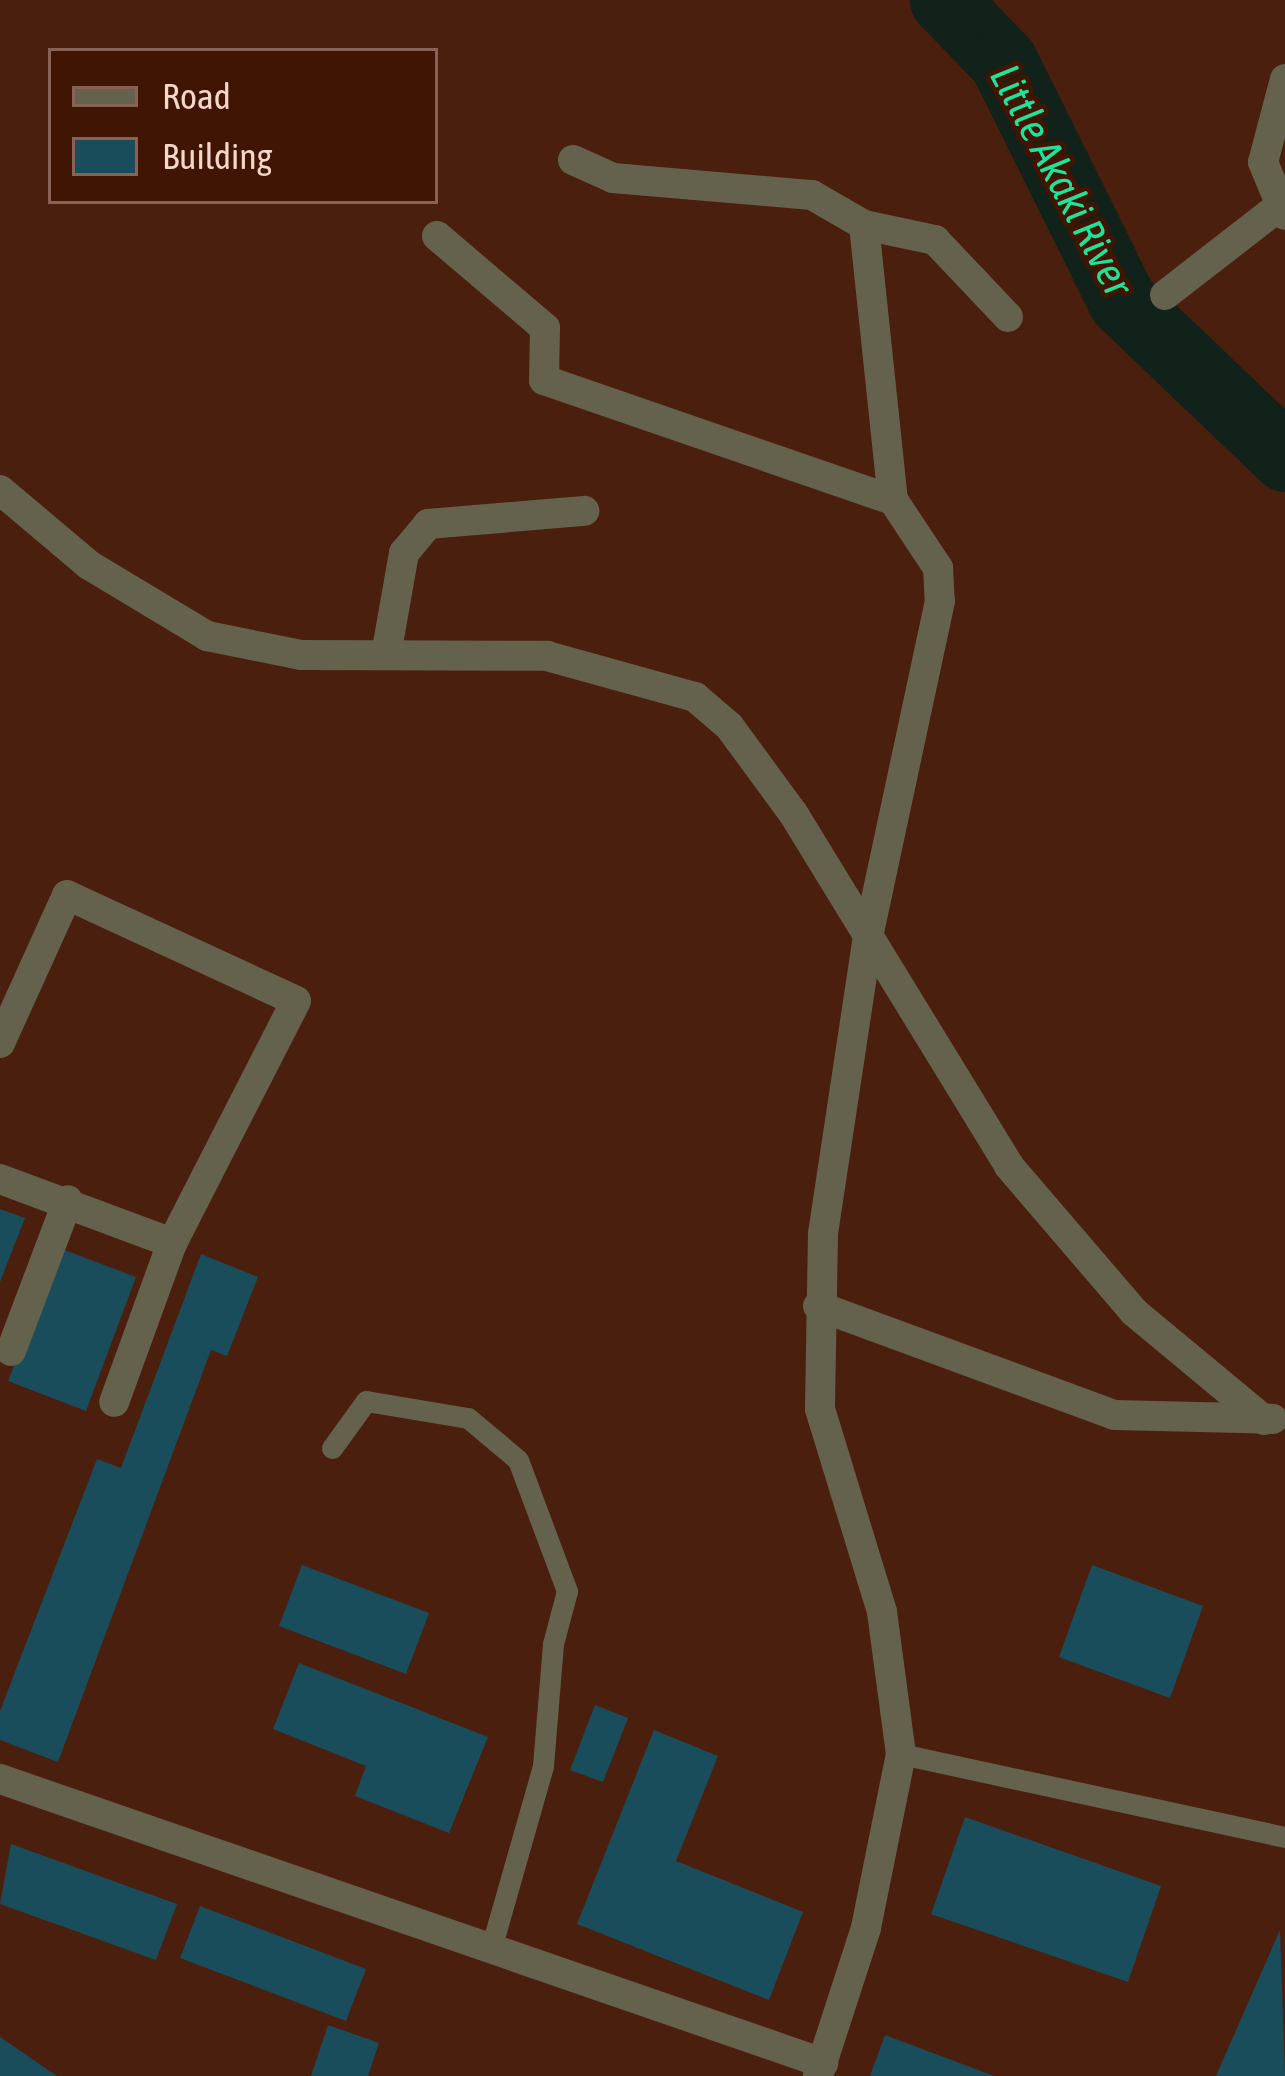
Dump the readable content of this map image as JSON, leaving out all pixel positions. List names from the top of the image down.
{
  "water": ["Little Akaki River"],
  "legend": ["Road", "Building"]
}
